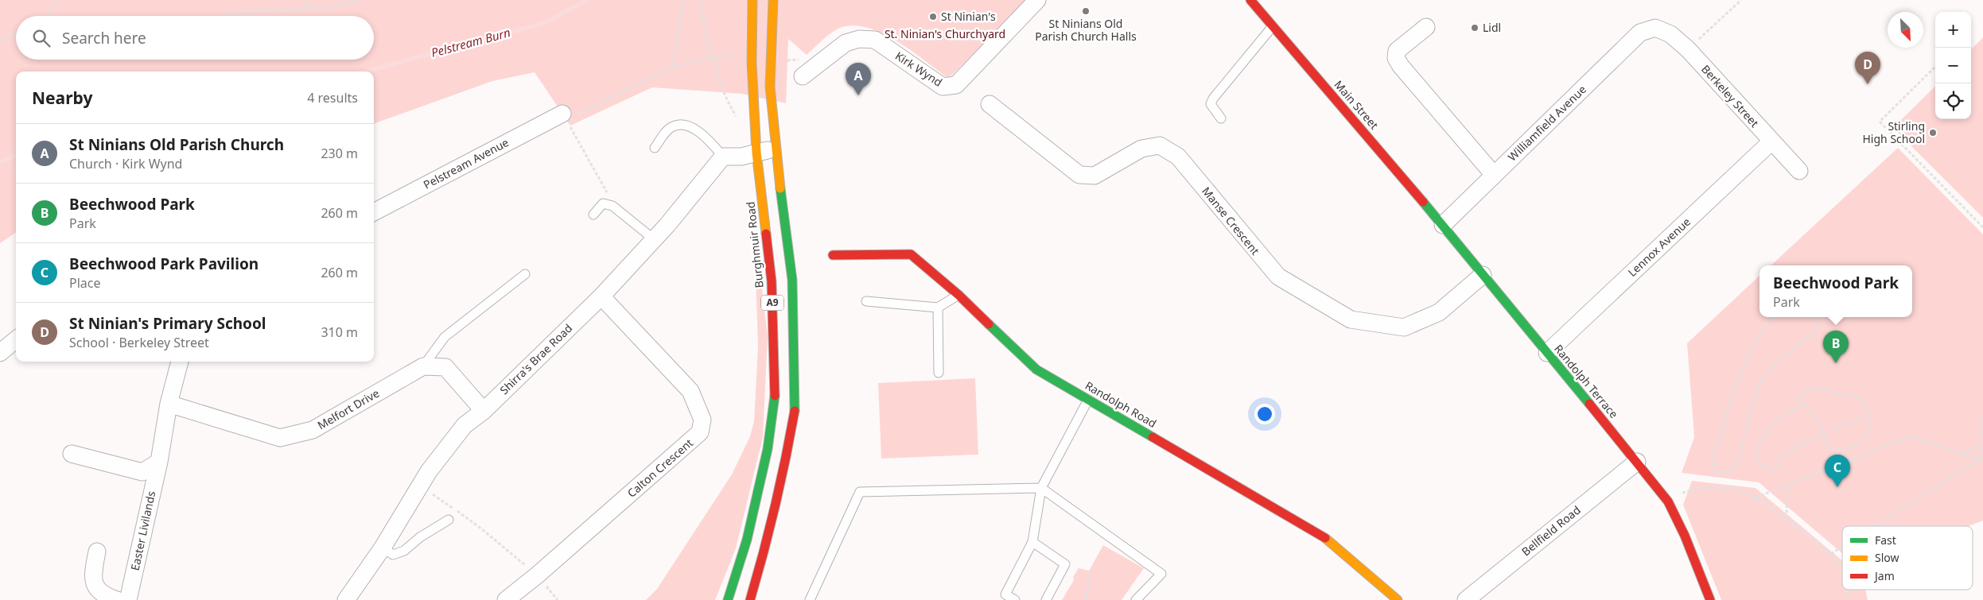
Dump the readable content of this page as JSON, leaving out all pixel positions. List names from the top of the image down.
{
  "streets": {
    "main road": [
      "Main Street",
      "Burghmuir Road",
      "A9",
      "Randolph Terrace",
      "Randolph Road"
    ],
    "street": [
      "Kirk Wynd",
      "Berkeley Street",
      "Williamfield Avenue",
      "Pelstream Avenue",
      "Manse Crescent",
      "Lennox Avenue",
      "Shirra's Brae Road",
      "Melfort Drive",
      "Calton Crescent",
      "Easter Livilands",
      "Bellfield Road"
    ]
  },
  "crossings": [
    ["Berkeley Street", "Williamfield Avenue"],
    ["Berkeley Street", "Lennox Avenue"],
    ["Main Street", "Williamfield Avenue"],
    ["Main Street", "Randolph Terrace"],
    ["Williamfield Avenue", "Randolph Terrace"],
    ["Manse Crescent", "Randolph Terrace"],
    ["Lennox Avenue", "Randolph Terrace"],
    ["Shirra's Brae Road", "Calton Crescent"],
    ["Randolph Terrace", "Bellfield Road"]
  ],
  "water": ["Pelstream Burn"],
  "parks": ["St. Ninian's Churchyard"],
  "places": [
    "St Ninians Old Parish Church Halls",
    "St Ninian's",
    "Lidl",
    "Stirling High School"
  ],
  "legend": ["Fast", "Slow", "Jam"],
  "north": "bottom right",
  "page": {
    "map_buttons": ["+", "−"],
    "search": "Search here",
    "pins": [
      "D",
      "A",
      "B",
      "C"
    ],
    "heading": ["Nearby", "4 results"],
    "list": [
      {
        "mark": "A",
        "name": "St Ninians Old Parish Church",
        "note": "Church · Kirk Wynd",
        "value": "230 m"
      },
      {
        "mark": "B",
        "name": "Beechwood Park",
        "note": "Park",
        "value": "260 m"
      },
      {
        "mark": "C",
        "name": "Beechwood Park Pavilion",
        "note": "Place",
        "value": "260 m"
      },
      {
        "mark": "D",
        "name": "St Ninian's Primary School",
        "note": "School · Berkeley Street",
        "value": "310 m"
      }
    ],
    "popup": ["Beechwood Park", "Park"]
  }
}
